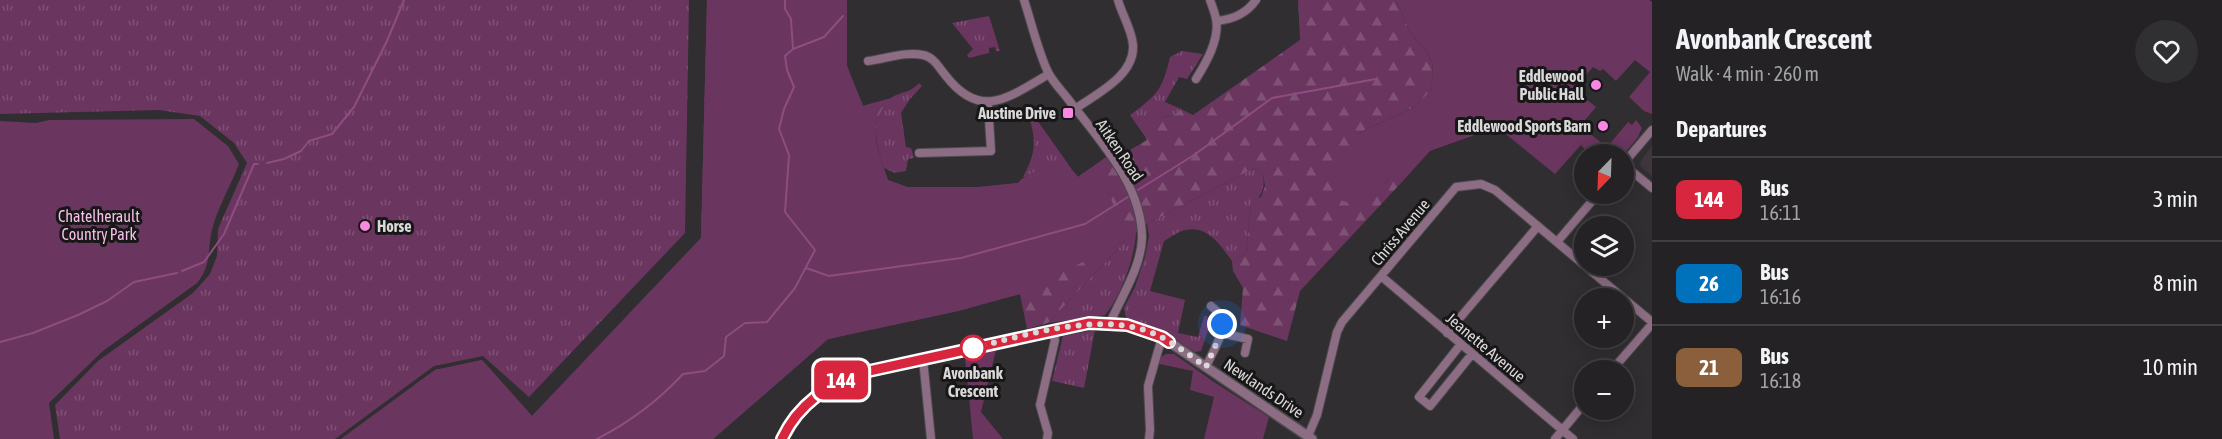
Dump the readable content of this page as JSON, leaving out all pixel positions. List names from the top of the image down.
{
  "streets": {
    "street": [
      "Aitken Road",
      "Chriss Avenue",
      "Jeanette Avenue",
      "Newlands Drive"
    ]
  },
  "crossings": [
    ["Aitken Road", "Newlands Drive"],
    ["Chriss Avenue", "Jeanette Avenue"],
    ["Chriss Avenue", "Newlands Drive"]
  ],
  "parks": ["Chatelherault Country Park"],
  "places": {
    "other": [
      "Eddlewood Public Hall",
      "Eddlewood Sports Barn",
      "Horse",
      "Avonbank Crescent"
    ],
    "transit": ["Austine Drive"]
  },
  "lines": ["bus line 144"],
  "north": "bottom left",
  "page": {
    "on_map": "144",
    "heading": [
      ["Avonbank Crescent", "Walk · 4 min · 260 m"],
      "Departures"
    ],
    "map_buttons": ["+", "−"],
    "list": [
      {
        "mark": "144",
        "name": "Bus",
        "note": "16:11",
        "value": "3 min"
      },
      {
        "mark": "26",
        "name": "Bus",
        "note": "16:16",
        "value": "8 min"
      },
      {
        "mark": "21",
        "name": "Bus",
        "note": "16:18",
        "value": "10 min"
      }
    ]
  }
}
